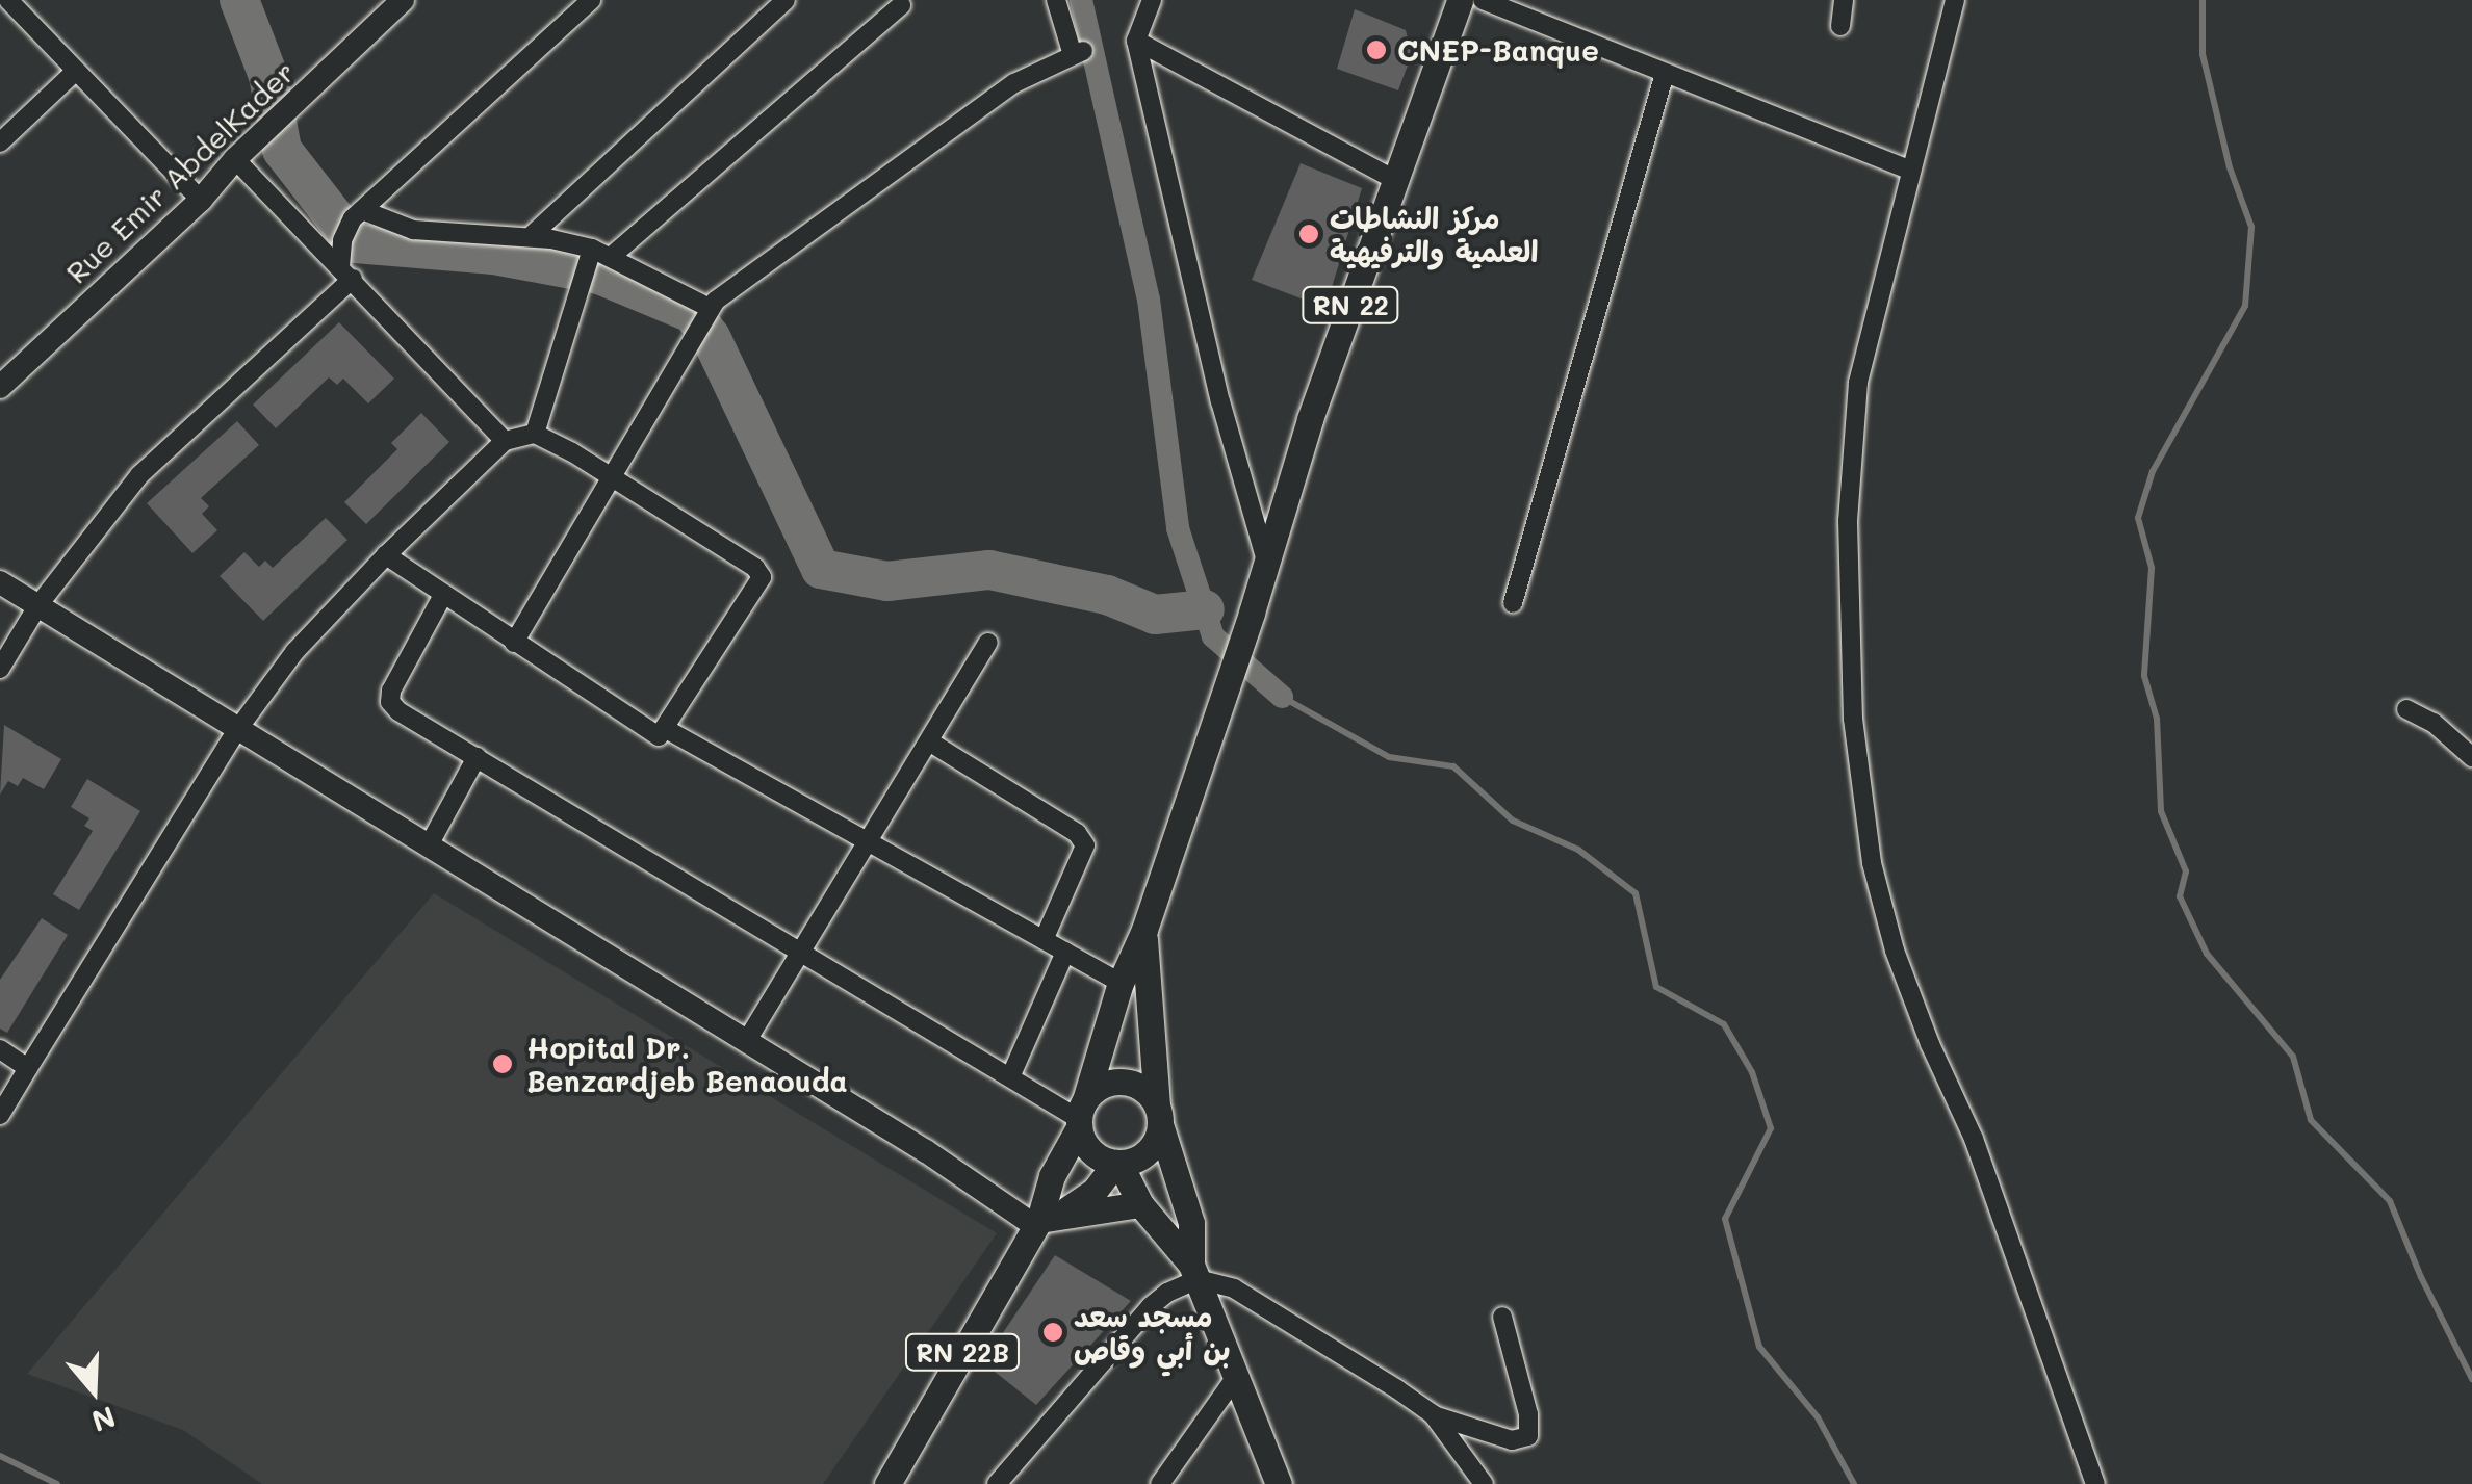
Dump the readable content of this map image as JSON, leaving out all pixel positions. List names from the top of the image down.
{
  "streets": {
    "main road": ["RN 22", "RN 22B"],
    "street": ["Rue Emir AbdelKader"]
  },
  "crossings": [
    ["RN 22", "RN 22B"]
  ],
  "places": [
    "CNEP-Banque",
    "مركز النشاطات العلمية والترفيهية",
    "Hopital Dr. Benzardjeb Benaouda",
    "مسجد سعد بن أبي وقاص"
  ],
  "north": "bottom"
}
